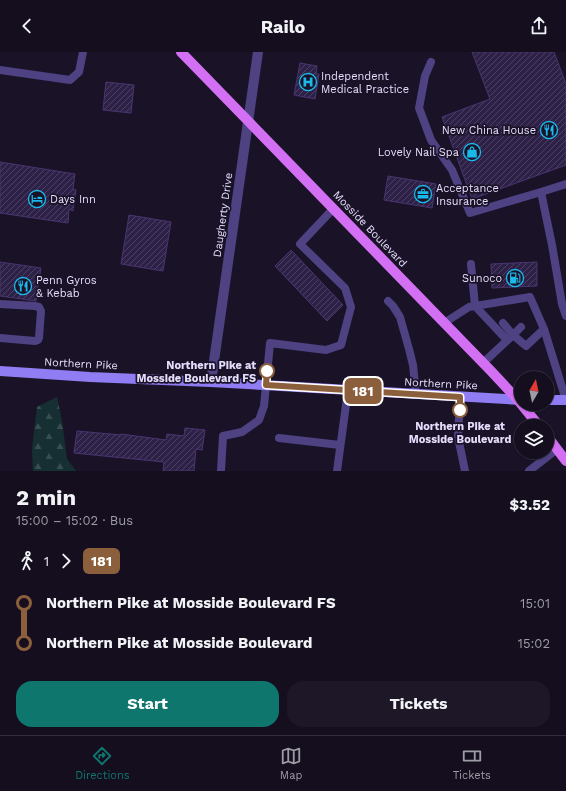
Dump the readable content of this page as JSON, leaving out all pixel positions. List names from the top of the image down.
{
  "streets": {
    "main road": ["Mosside Boulevard", "Northern Pike"],
    "street": ["Daugherty Drive"]
  },
  "crossings": [
    ["Daugherty Drive", "Mosside Boulevard"],
    ["Daugherty Drive", "Northern Pike"]
  ],
  "places": {
    "hospital": ["Independent Medical Practice"],
    "restaurant": ["New China House", "Penn Gyros & Kebab"],
    "shop": ["Lovely Nail Spa"],
    "office": ["Acceptance Insurance"],
    "hotel": ["Days Inn"],
    "fuel station": ["Sunoco"],
    "other": ["Northern Pike at Mosside Boulevard FS", "Northern Pike at Mosside Boulevard"]
  },
  "lines": ["bus line 181"],
  "north": "top",
  "page": {
    "header": "Railo",
    "on_map": "181",
    "heading": ["2 min", "15:00 – 15:02 · Bus", "$3.52"],
    "legs": ["1", "181"],
    "list": [
      {
        "name": "Northern Pike at Mosside Boulevard FS",
        "value": "15:01"
      },
      {
        "name": "Northern Pike at Mosside Boulevard",
        "value": "15:02"
      }
    ],
    "buttons": ["Start", "Tickets"],
    "tabs": ["Directions", "Map", "Tickets"]
  }
}
